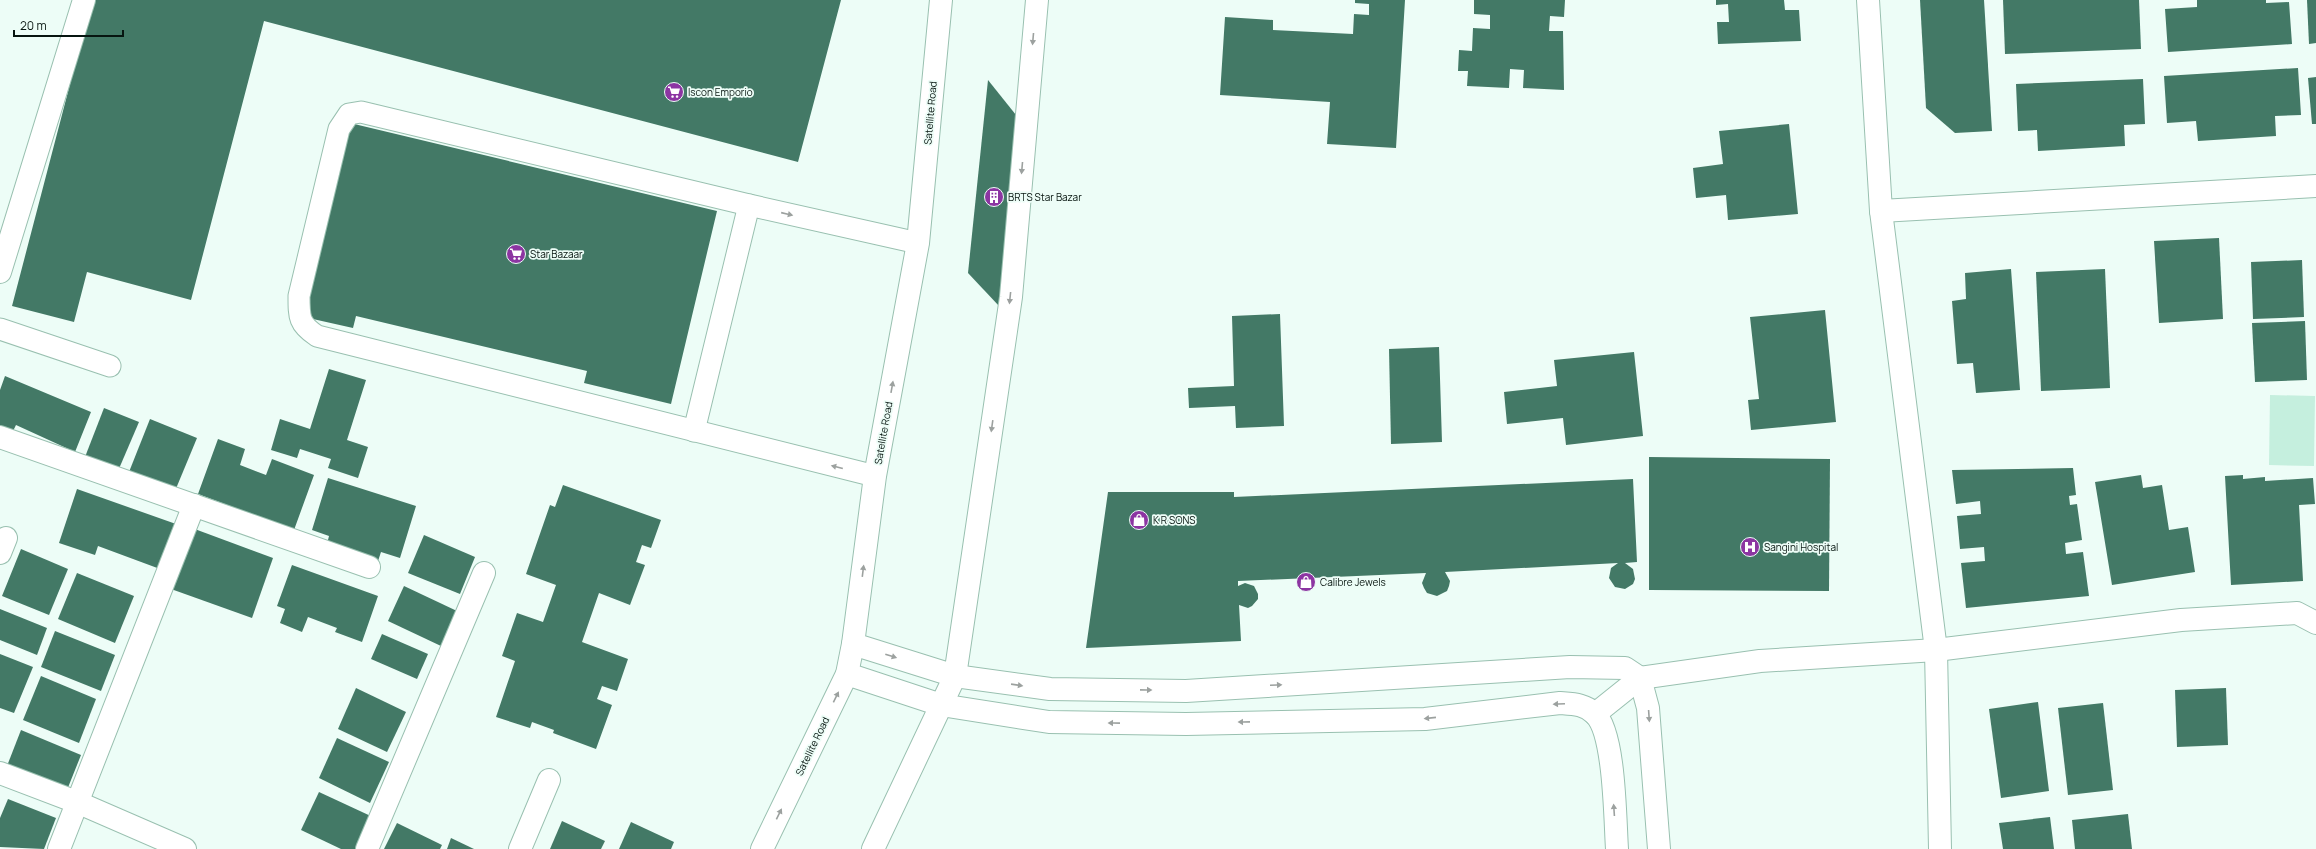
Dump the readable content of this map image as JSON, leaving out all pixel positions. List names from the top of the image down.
{
  "streets": {
    "street": ["Satellite Road"]
  },
  "places": {
    "supermarket": ["Iscon Emporio", "Star Bazaar"],
    "building": ["BRTS Star Bazar"],
    "shop": ["K R SONS", "Calibre Jewels"],
    "hospital": ["Sangini Hospital"]
  },
  "scale_bar": "20 m"
}
